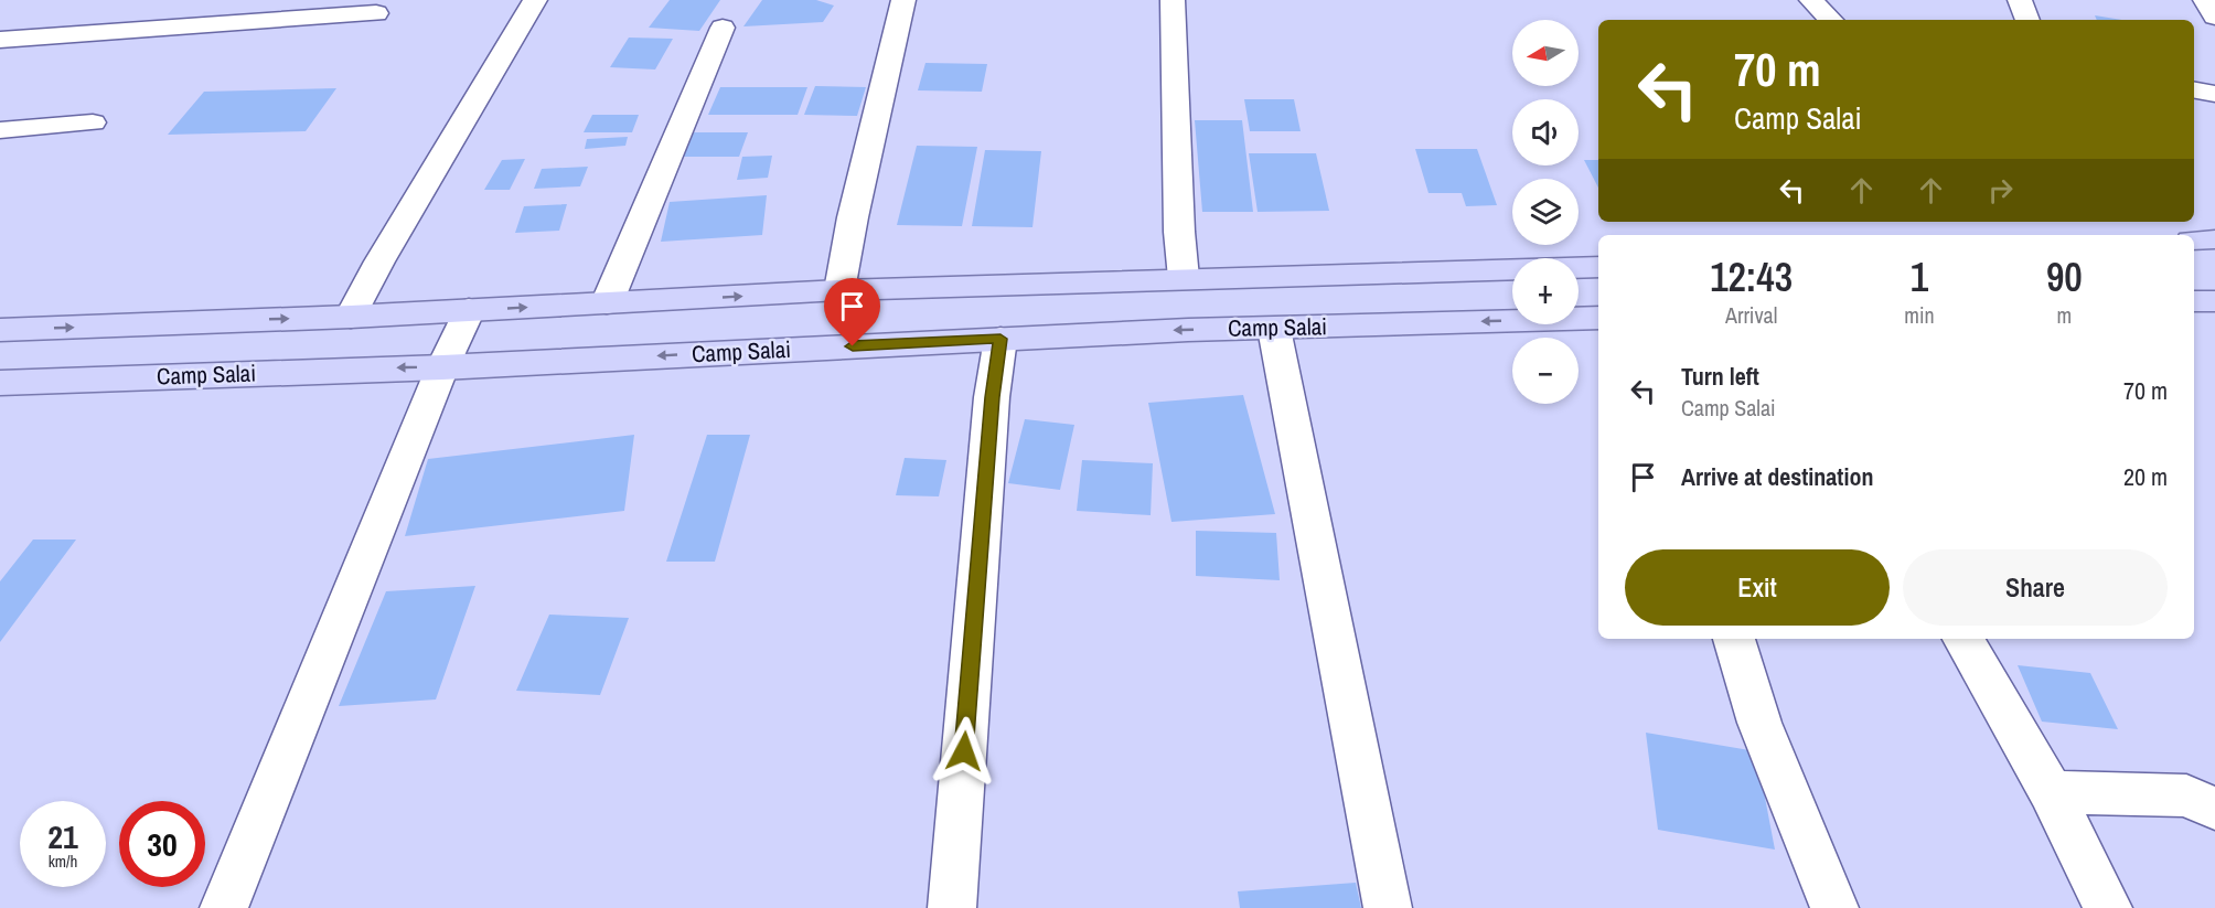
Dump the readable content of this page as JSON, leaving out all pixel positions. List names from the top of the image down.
{
  "streets": {
    "main road": ["Camp Salai"]
  },
  "north": "left",
  "page": {
    "map_buttons": ["+", "−"],
    "turn": ["70 m", "Camp Salai"],
    "eta": [
      "12:43",
      "Arrival",
      "1",
      "min",
      "90",
      "m"
    ],
    "list": [
      {
        "name": "Turn left",
        "note": "Camp Salai",
        "value": "70 m"
      },
      {
        "name": "Arrive at destination",
        "value": "20 m"
      }
    ],
    "buttons": ["Exit", "Share"],
    "speed": "21 km/h",
    "limit": "30"
  }
}
